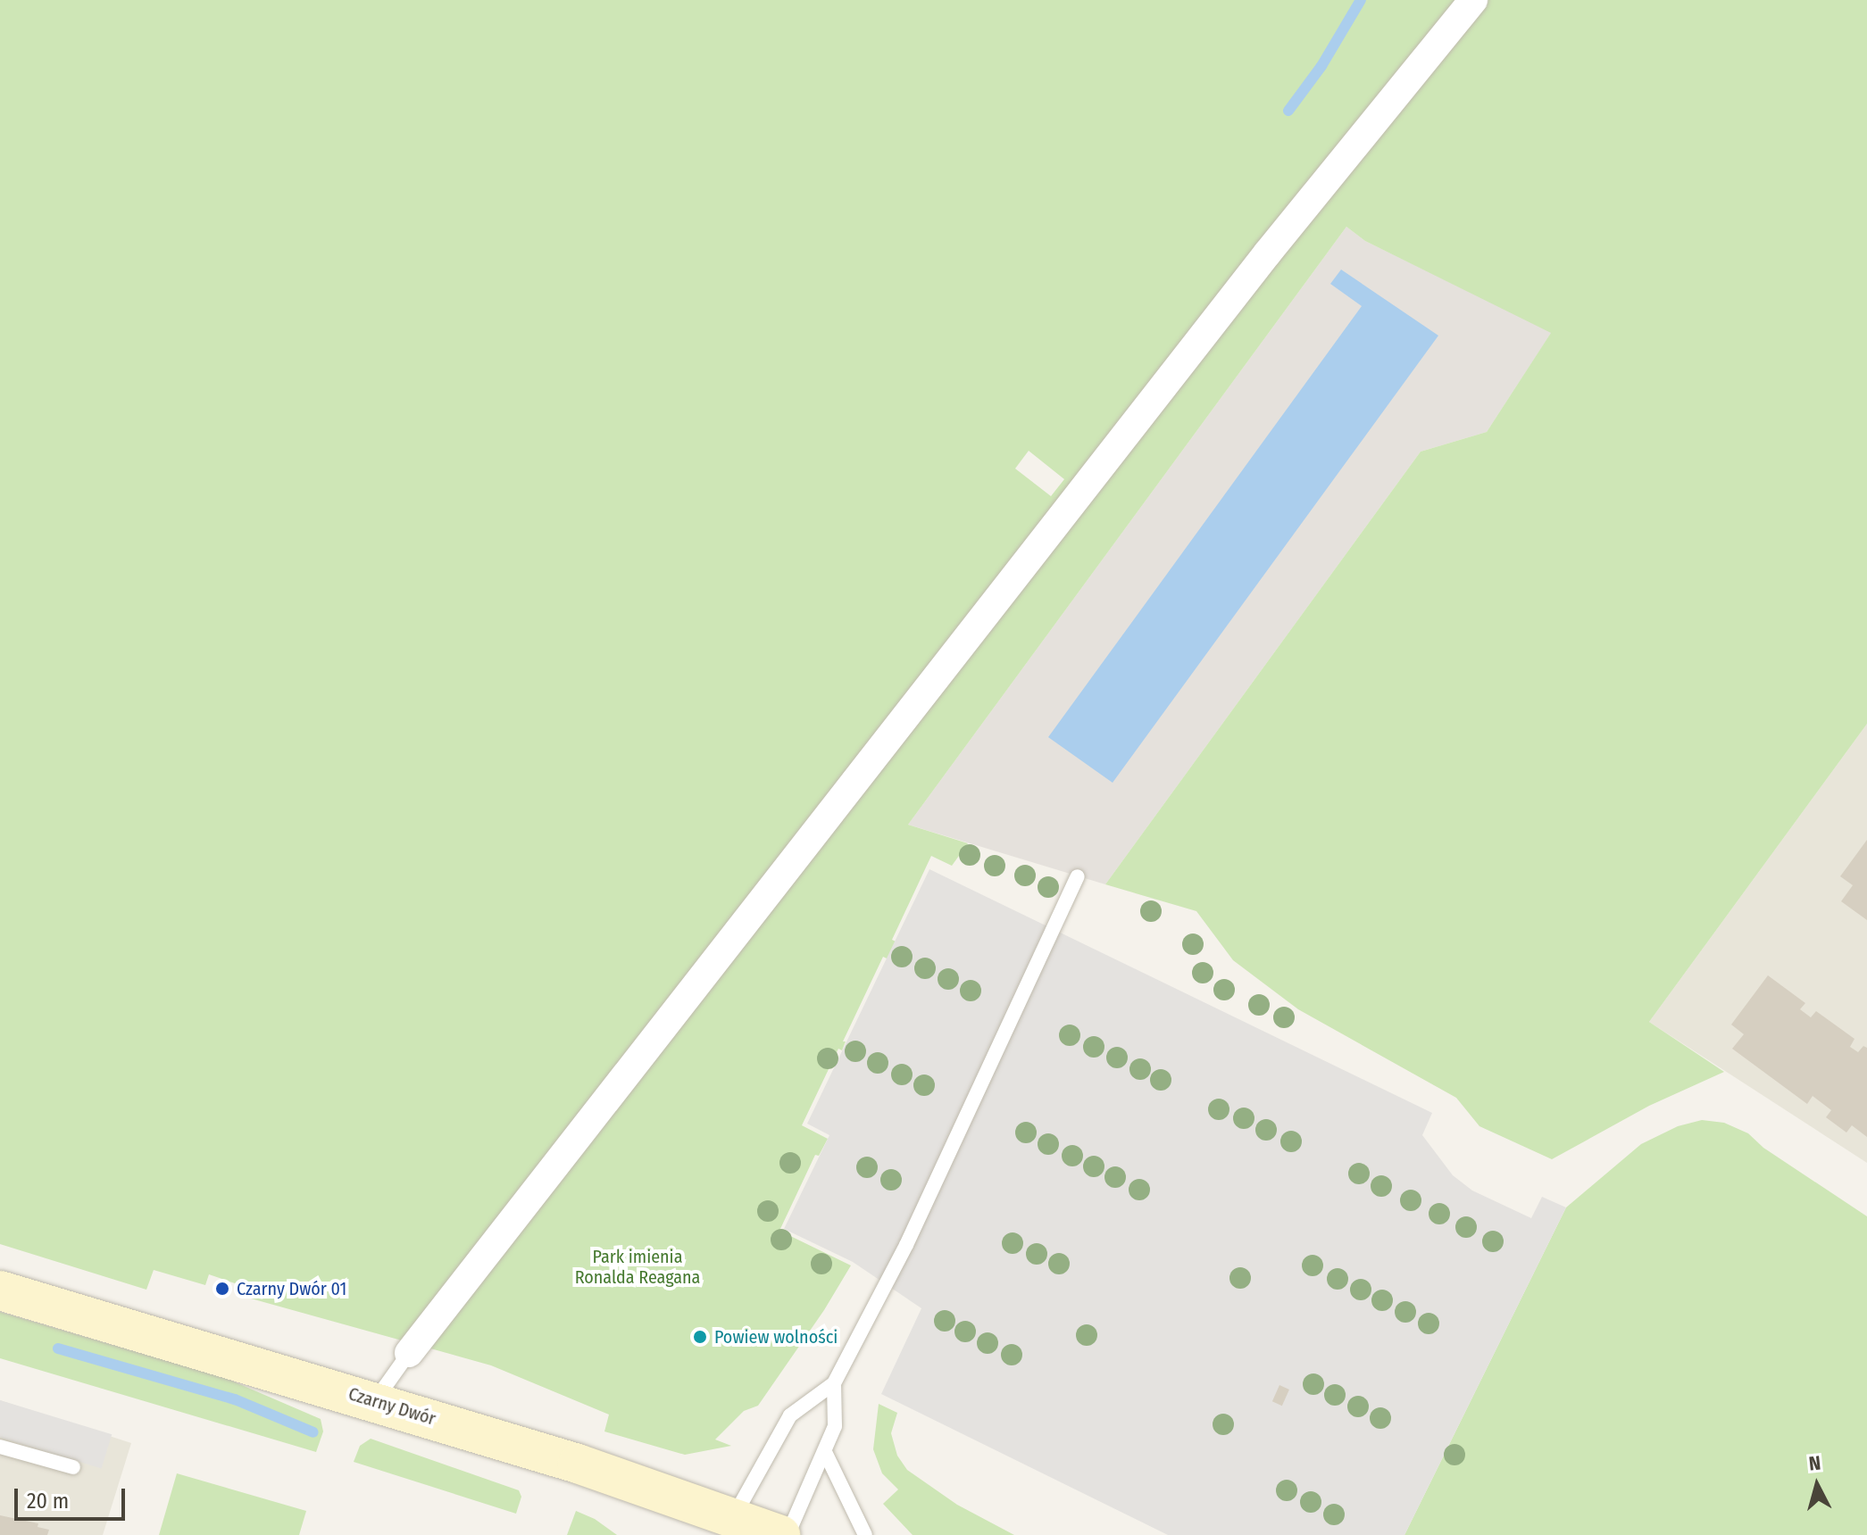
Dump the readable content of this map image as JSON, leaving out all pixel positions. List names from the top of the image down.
{
  "streets": {
    "main road": ["Czarny Dwór"]
  },
  "parks": ["Park imienia Ronalda Reagana"],
  "places": ["Czarny Dwór 01", "Powiew wolności"],
  "scale_bar": "20 m",
  "north": "top"
}
